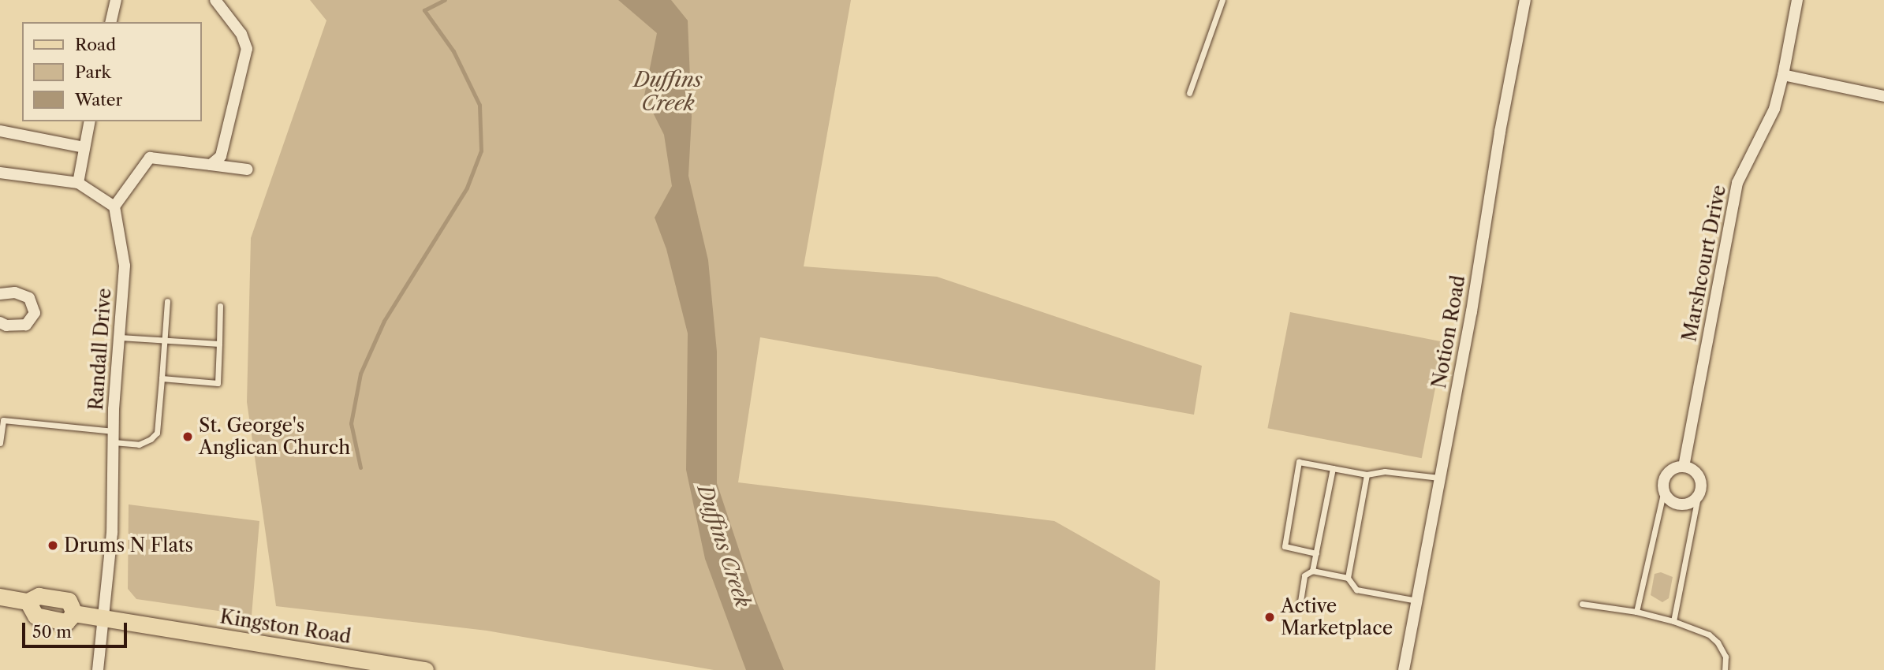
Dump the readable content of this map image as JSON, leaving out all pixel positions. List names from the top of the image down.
{
  "streets": {
    "main road": ["Kingston Road"],
    "street": ["Marshcourt Drive", "Notion Road", "Randall Drive"]
  },
  "crossings": [
    ["Randall Drive", "Kingston Road"]
  ],
  "water": ["Duffins Creek"],
  "places": ["St. George's Anglican Church", "Drums N Flats", "Active Marketplace"],
  "legend": ["Road", "Park", "Water"],
  "scale_bar": "50 m"
}
